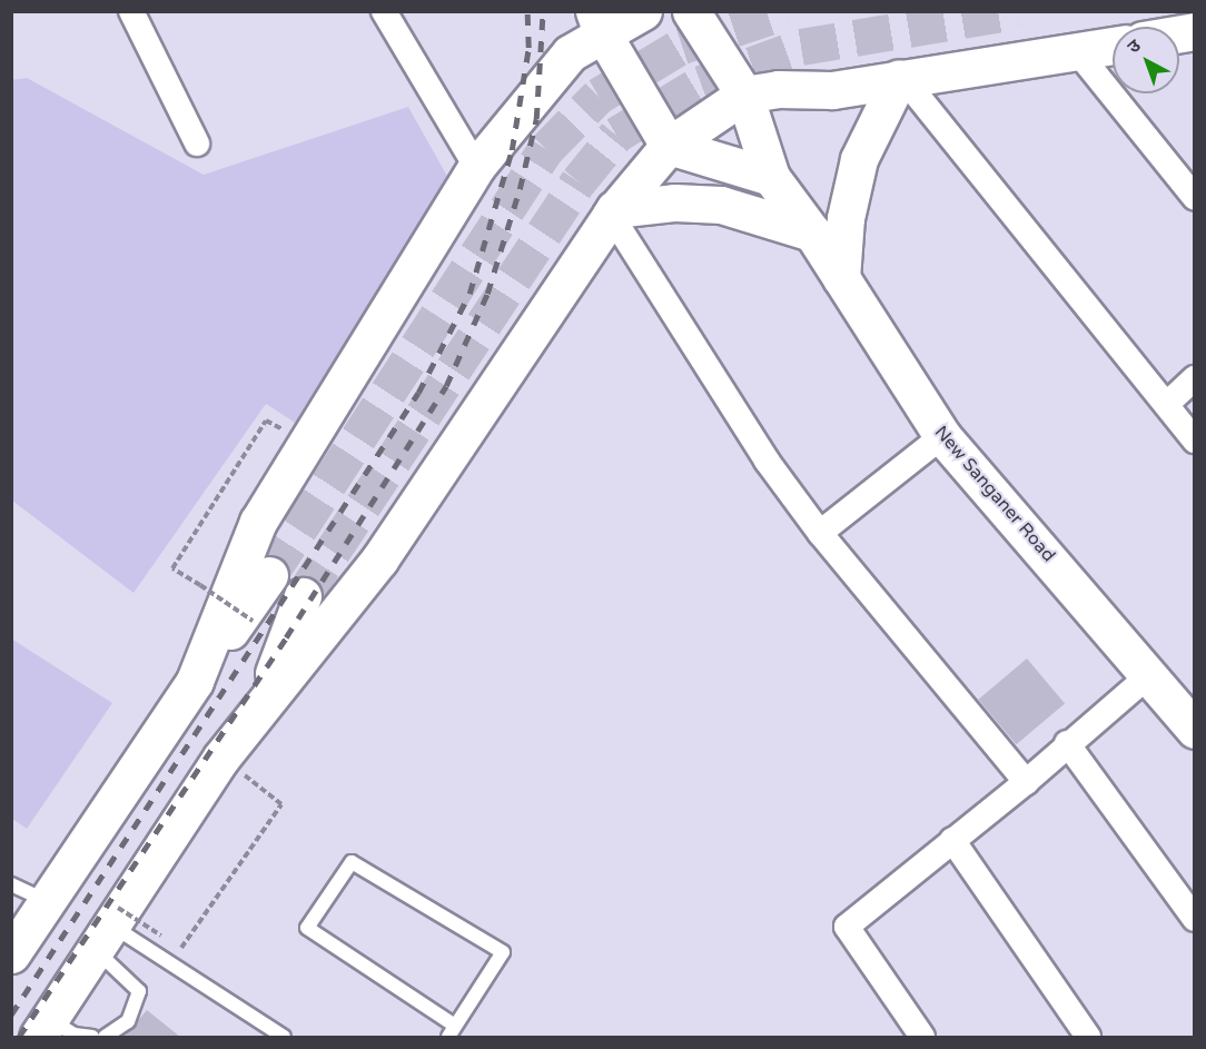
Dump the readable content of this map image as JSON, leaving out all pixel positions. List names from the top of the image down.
{
  "streets": {
    "main road": ["New Sanganer Road"]
  },
  "north": "top left"
}
